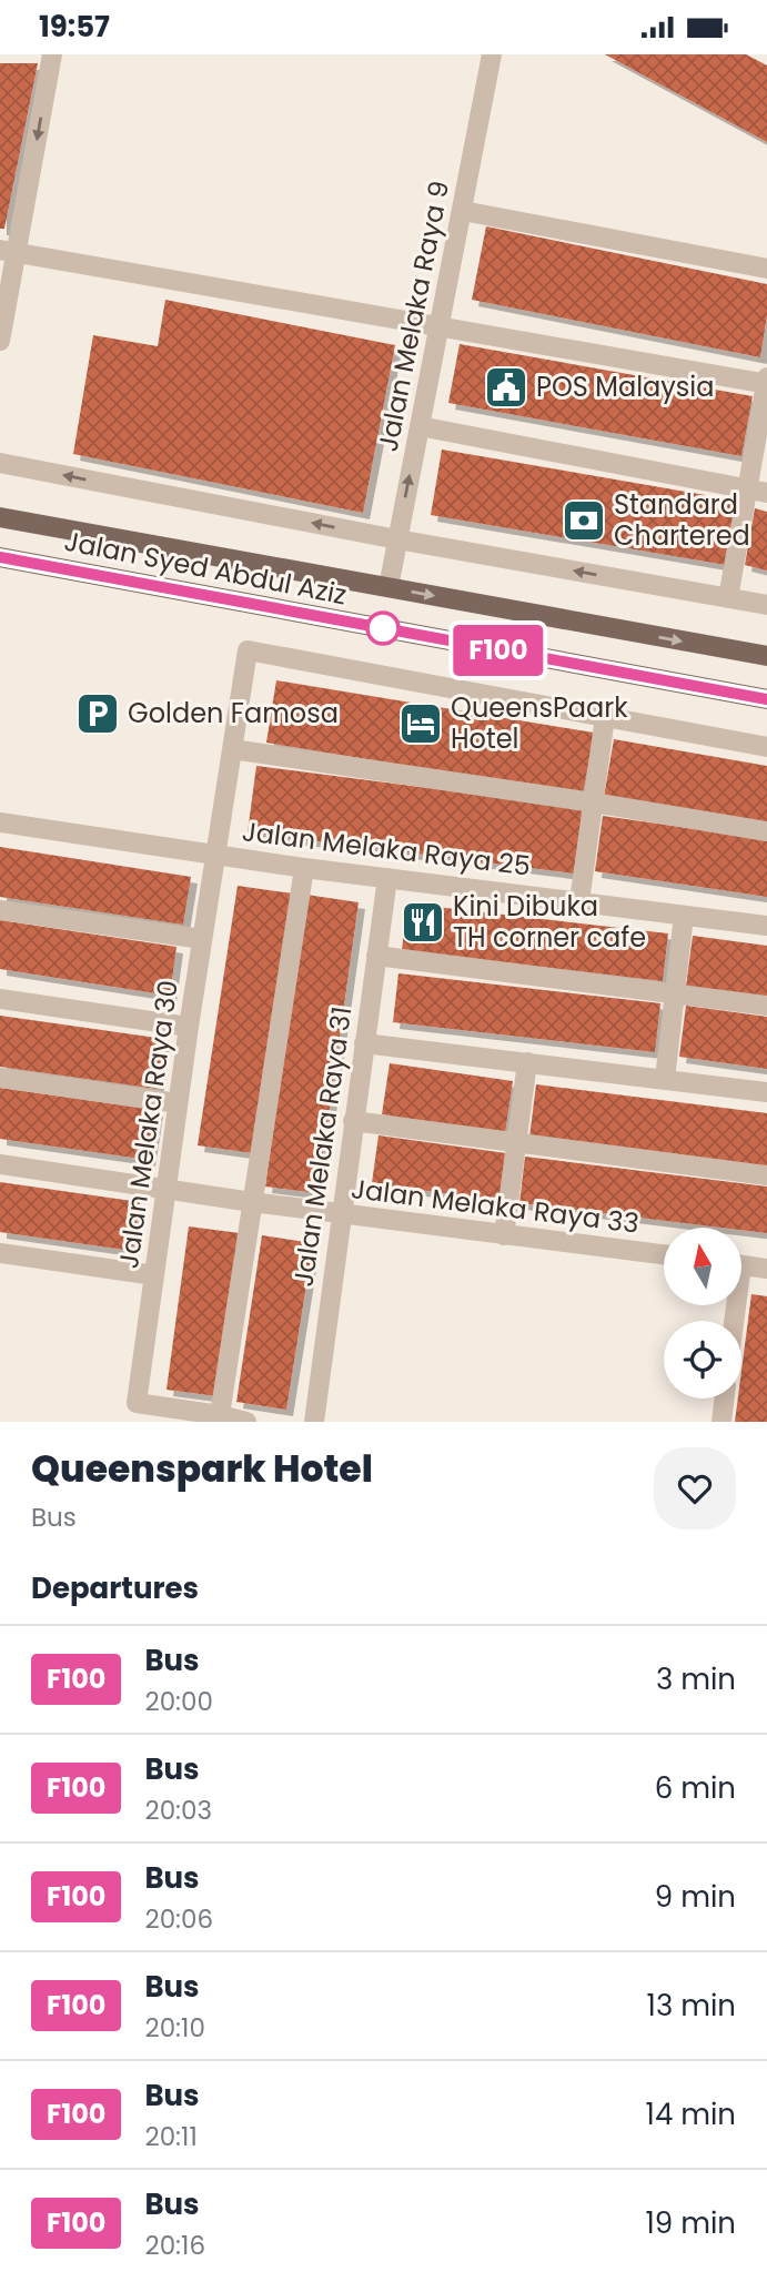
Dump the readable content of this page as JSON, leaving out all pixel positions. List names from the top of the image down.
{
  "streets": {
    "main road": ["Jalan Syed Abdul Aziz"],
    "street": [
      "Jalan Melaka Raya 9",
      "Jalan Melaka Raya 25",
      "Jalan Melaka Raya 30",
      "Jalan Melaka Raya 31",
      "Jalan Melaka Raya 33"
    ]
  },
  "crossings": [
    ["Jalan Melaka Raya 9", "Jalan Syed Abdul Aziz"],
    ["Jalan Melaka Raya 25", "Jalan Melaka Raya 30"],
    ["Jalan Melaka Raya 25", "Jalan Melaka Raya 31"],
    ["Jalan Melaka Raya 30", "Jalan Melaka Raya 33"],
    ["Jalan Melaka Raya 31", "Jalan Melaka Raya 33"]
  ],
  "places": {
    "public building": ["POS Malaysia"],
    "bank": ["Standard Chartered"],
    "parking": ["Golden Famosa"],
    "hotel": ["QueensPaark Hotel"],
    "restaurant": ["Kini Dibuka TH corner cafe"]
  },
  "lines": ["bus line F100"],
  "north": "top",
  "page": {
    "status": "19:57",
    "on_map": "F100",
    "heading": [
      ["Queenspark Hotel", "Bus"],
      "Departures"
    ],
    "list": [
      {
        "mark": "F100",
        "name": "Bus",
        "note": "20:00",
        "value": "3 min"
      },
      {
        "mark": "F100",
        "name": "Bus",
        "note": "20:03",
        "value": "6 min"
      },
      {
        "mark": "F100",
        "name": "Bus",
        "note": "20:06",
        "value": "9 min"
      },
      {
        "mark": "F100",
        "name": "Bus",
        "note": "20:10",
        "value": "13 min"
      },
      {
        "mark": "F100",
        "name": "Bus",
        "note": "20:11",
        "value": "14 min"
      },
      {
        "mark": "F100",
        "name": "Bus",
        "note": "20:16",
        "value": "19 min"
      }
    ]
  }
}
